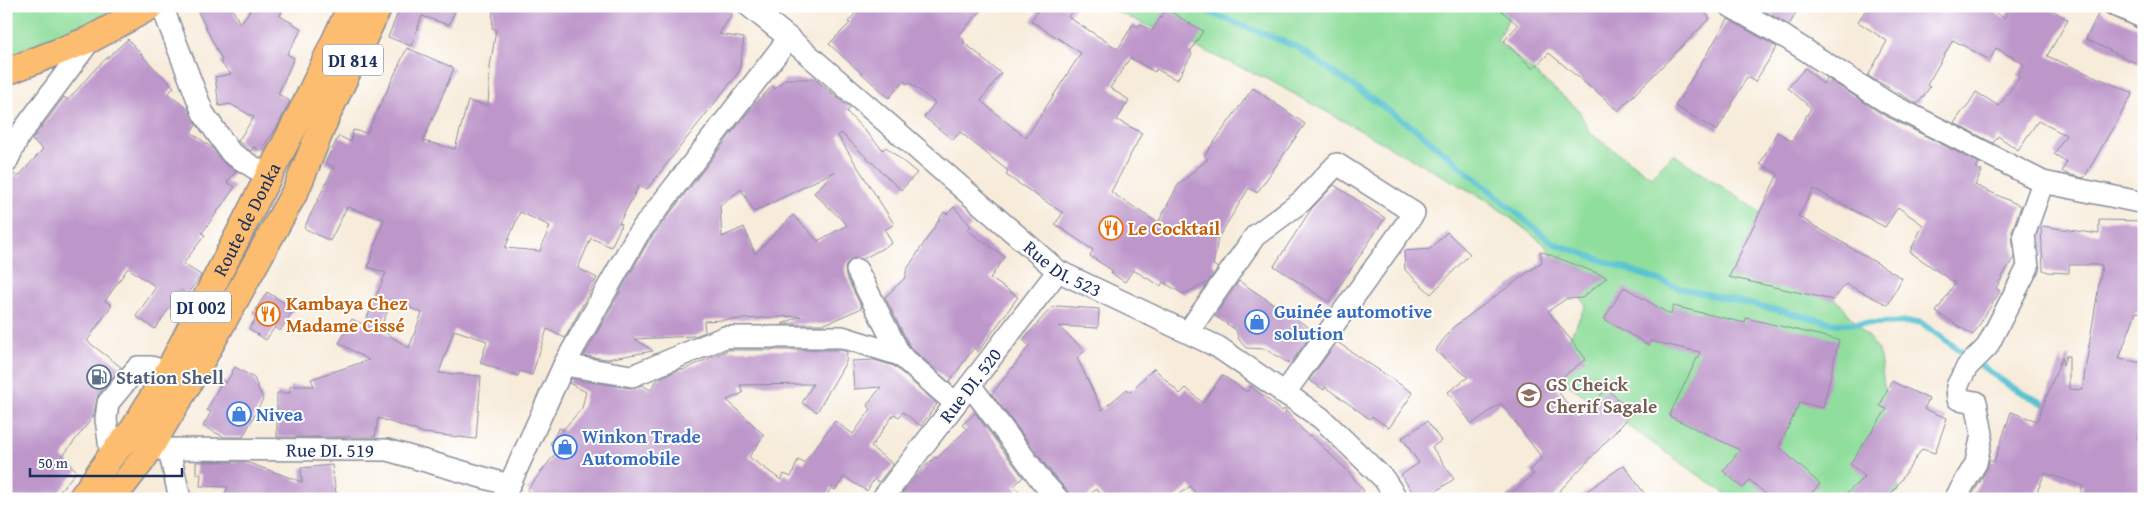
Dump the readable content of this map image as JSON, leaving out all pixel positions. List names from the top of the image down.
{
  "streets": {
    "main road": ["DI 814", "Route de Donka", "DI 002"],
    "street": ["Rue DI. 523", "Rue DI. 520", "Rue DI. 519"]
  },
  "crossings": [
    ["Route de Donka", "Rue DI. 519"],
    ["Rue DI. 523", "Rue DI. 520"]
  ],
  "places": {
    "restaurant": ["Le Cocktail", "Kambaya Chez Madame Cissé"],
    "shop": ["Guinée automotive solution", "Nivea", "Winkon Trade Automobile"],
    "fuel station": ["Station Shell"],
    "school or university": ["GS Cheick Cherif Sagale"]
  },
  "scale_bar": "50 m"
}
